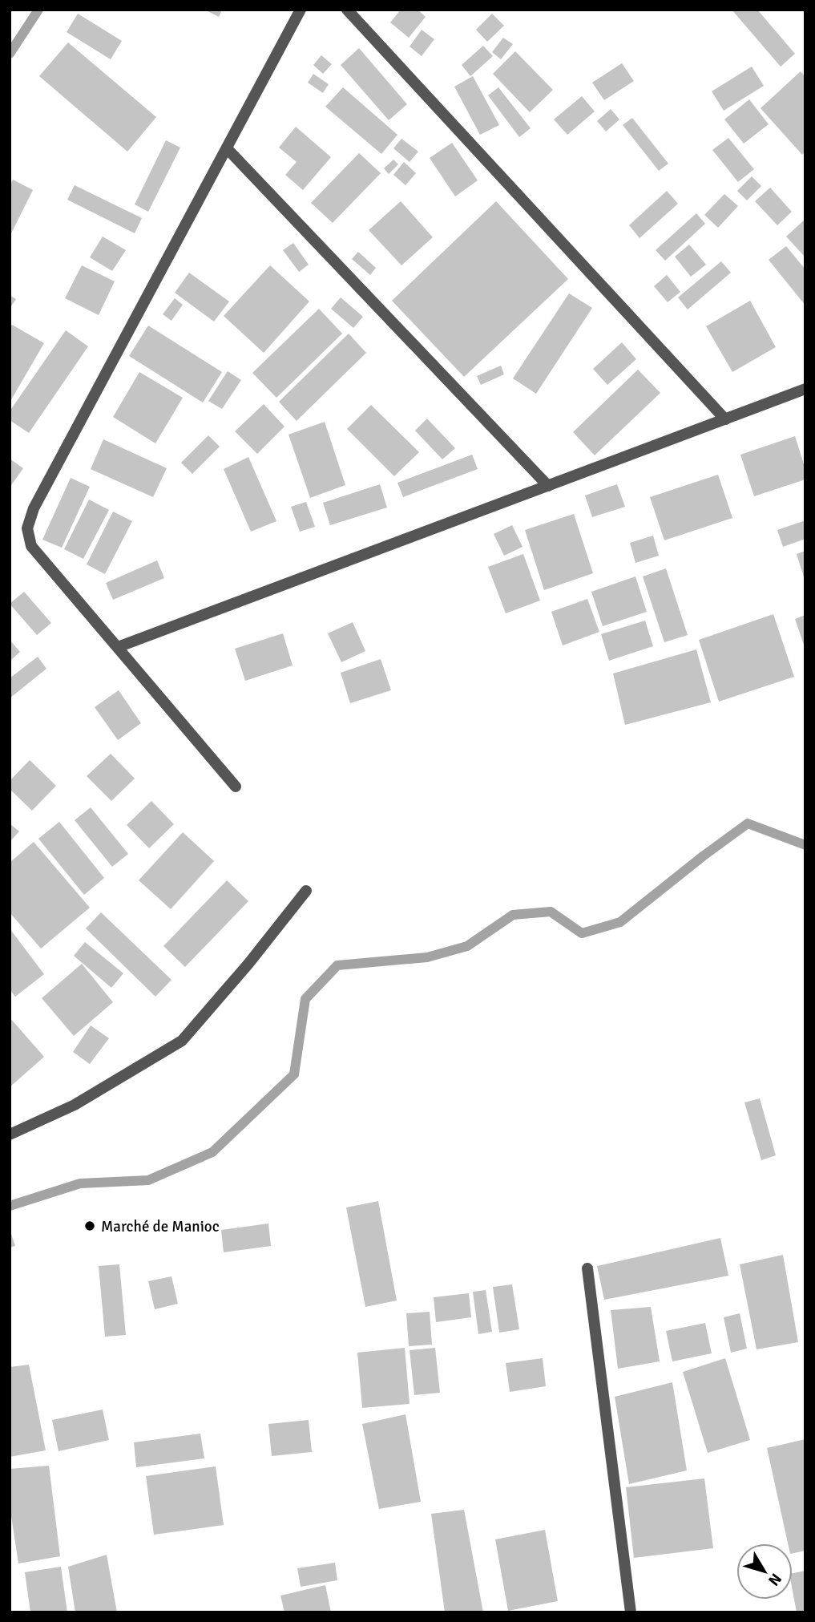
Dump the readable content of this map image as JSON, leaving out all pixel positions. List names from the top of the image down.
{
  "places": ["Marché de Manioc"],
  "north": "bottom right"
}
